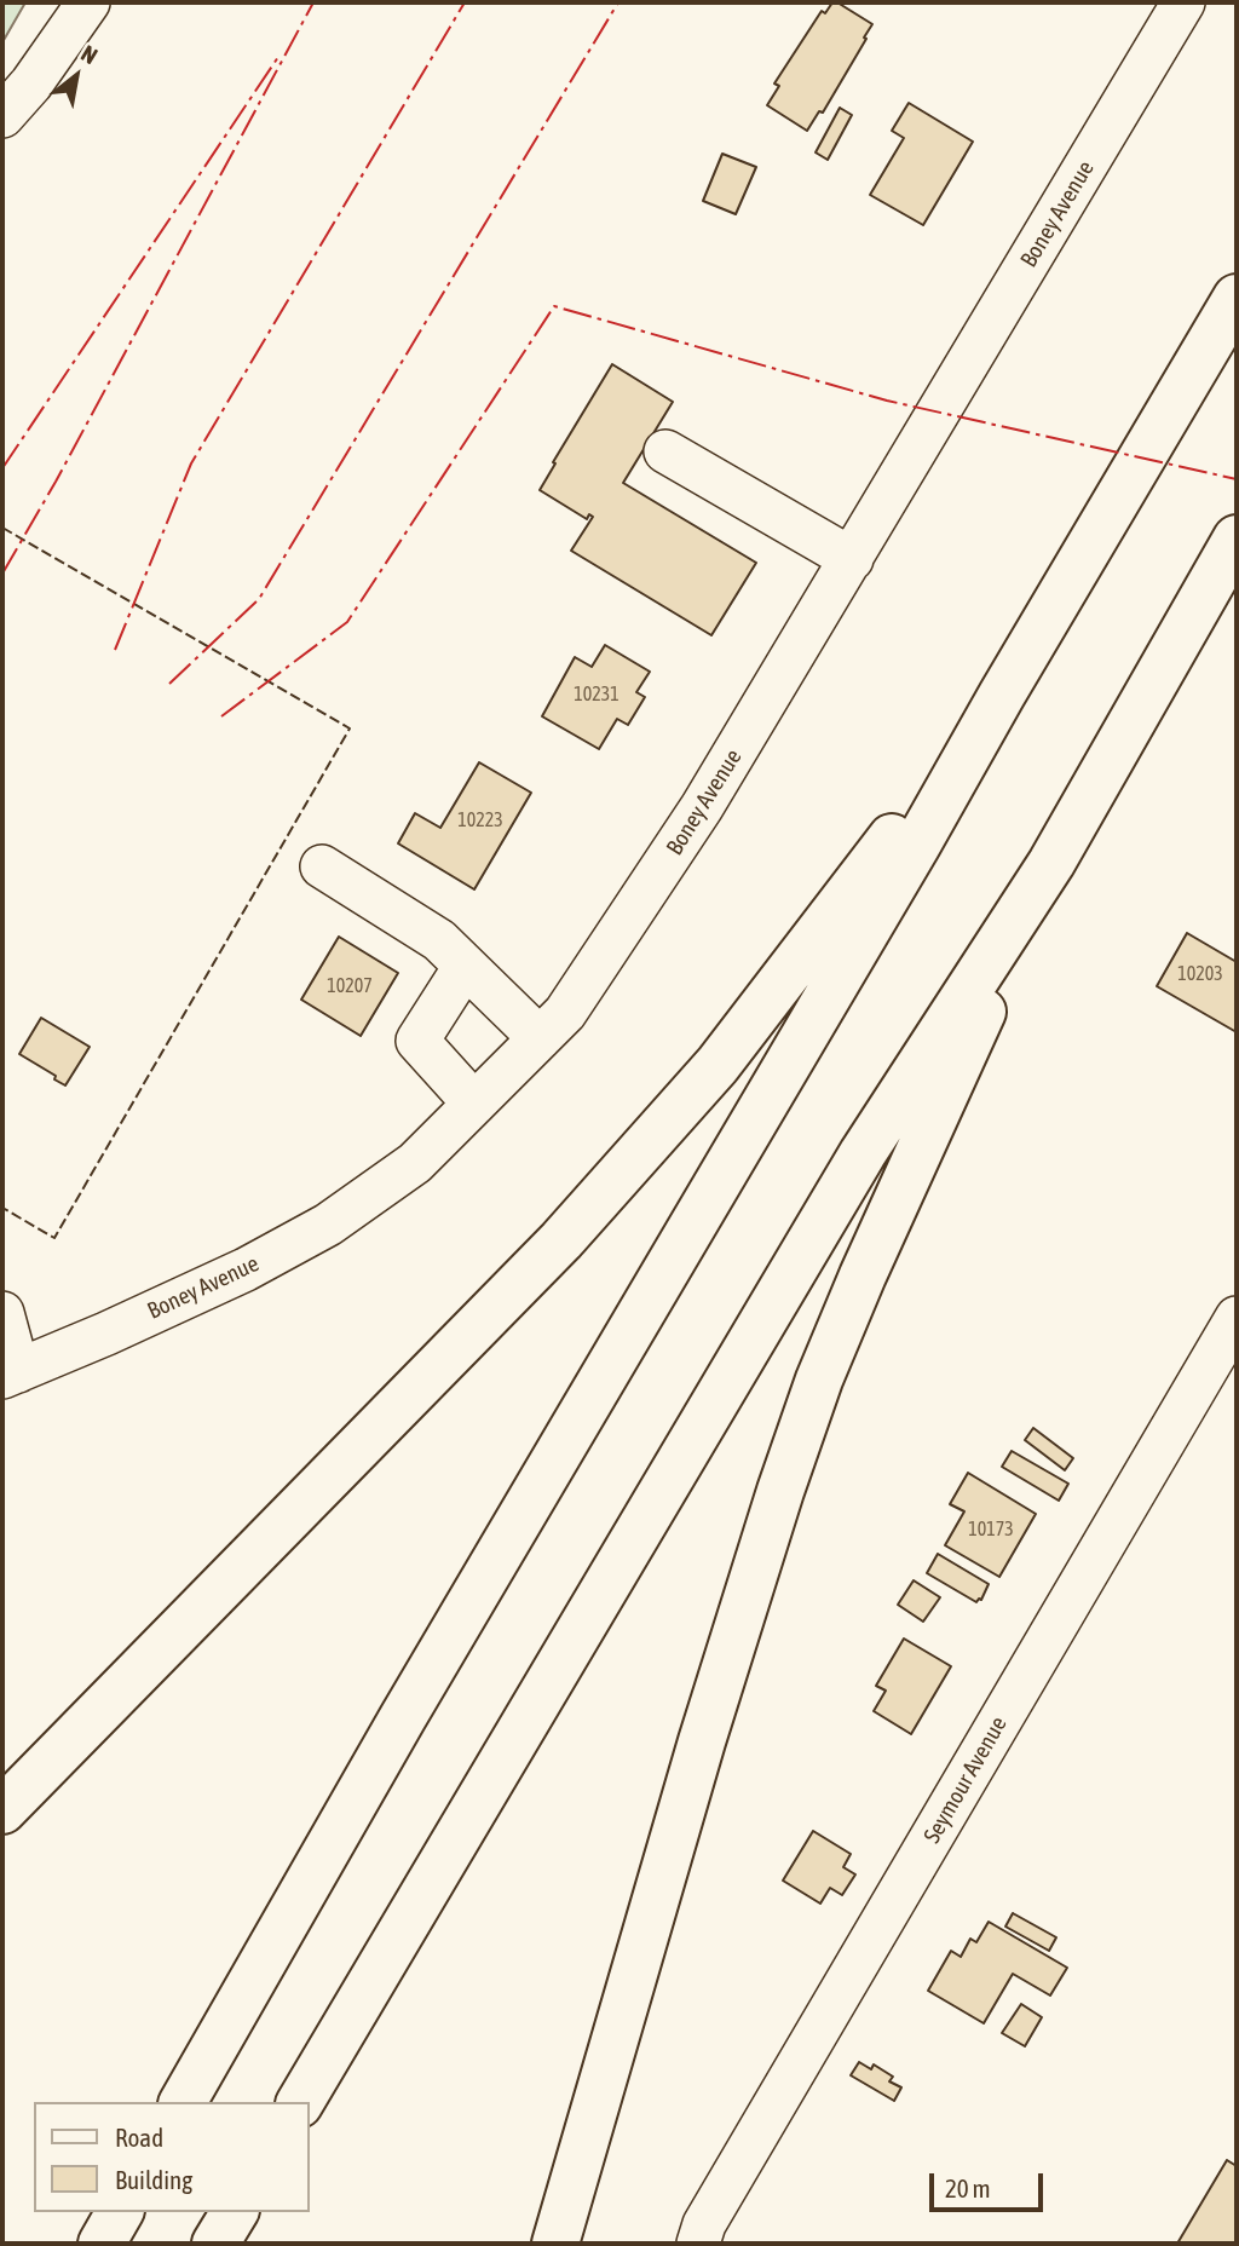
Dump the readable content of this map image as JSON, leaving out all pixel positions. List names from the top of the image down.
{
  "streets": {
    "street": ["Boney Avenue", "Seymour Avenue"]
  },
  "house_numbers": [
    "10231",
    "10223",
    "10203",
    "10207",
    "10173"
  ],
  "legend": ["Road", "Building"],
  "scale_bar": "20 m",
  "north": "top right"
}
